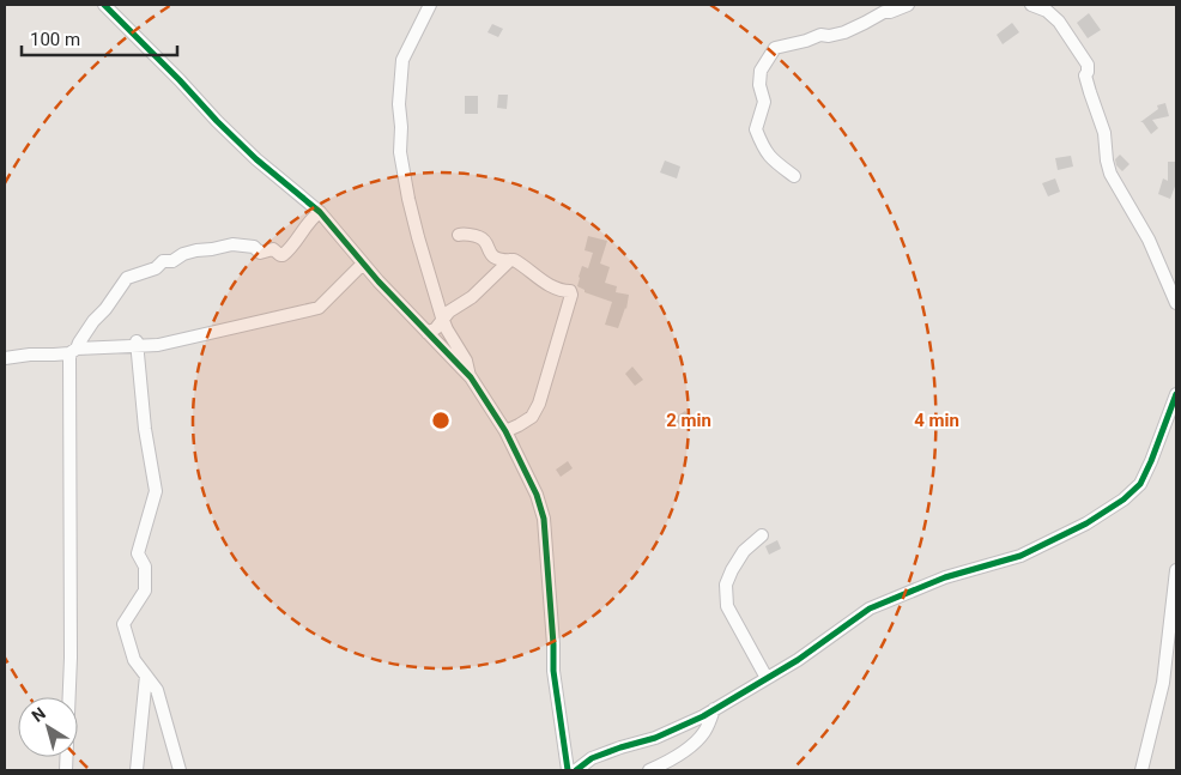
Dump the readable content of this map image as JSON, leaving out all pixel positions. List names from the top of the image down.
{
  "scale_bar": "100 m",
  "north": "top left",
  "rings": ["2 min", "4 min"]
}
